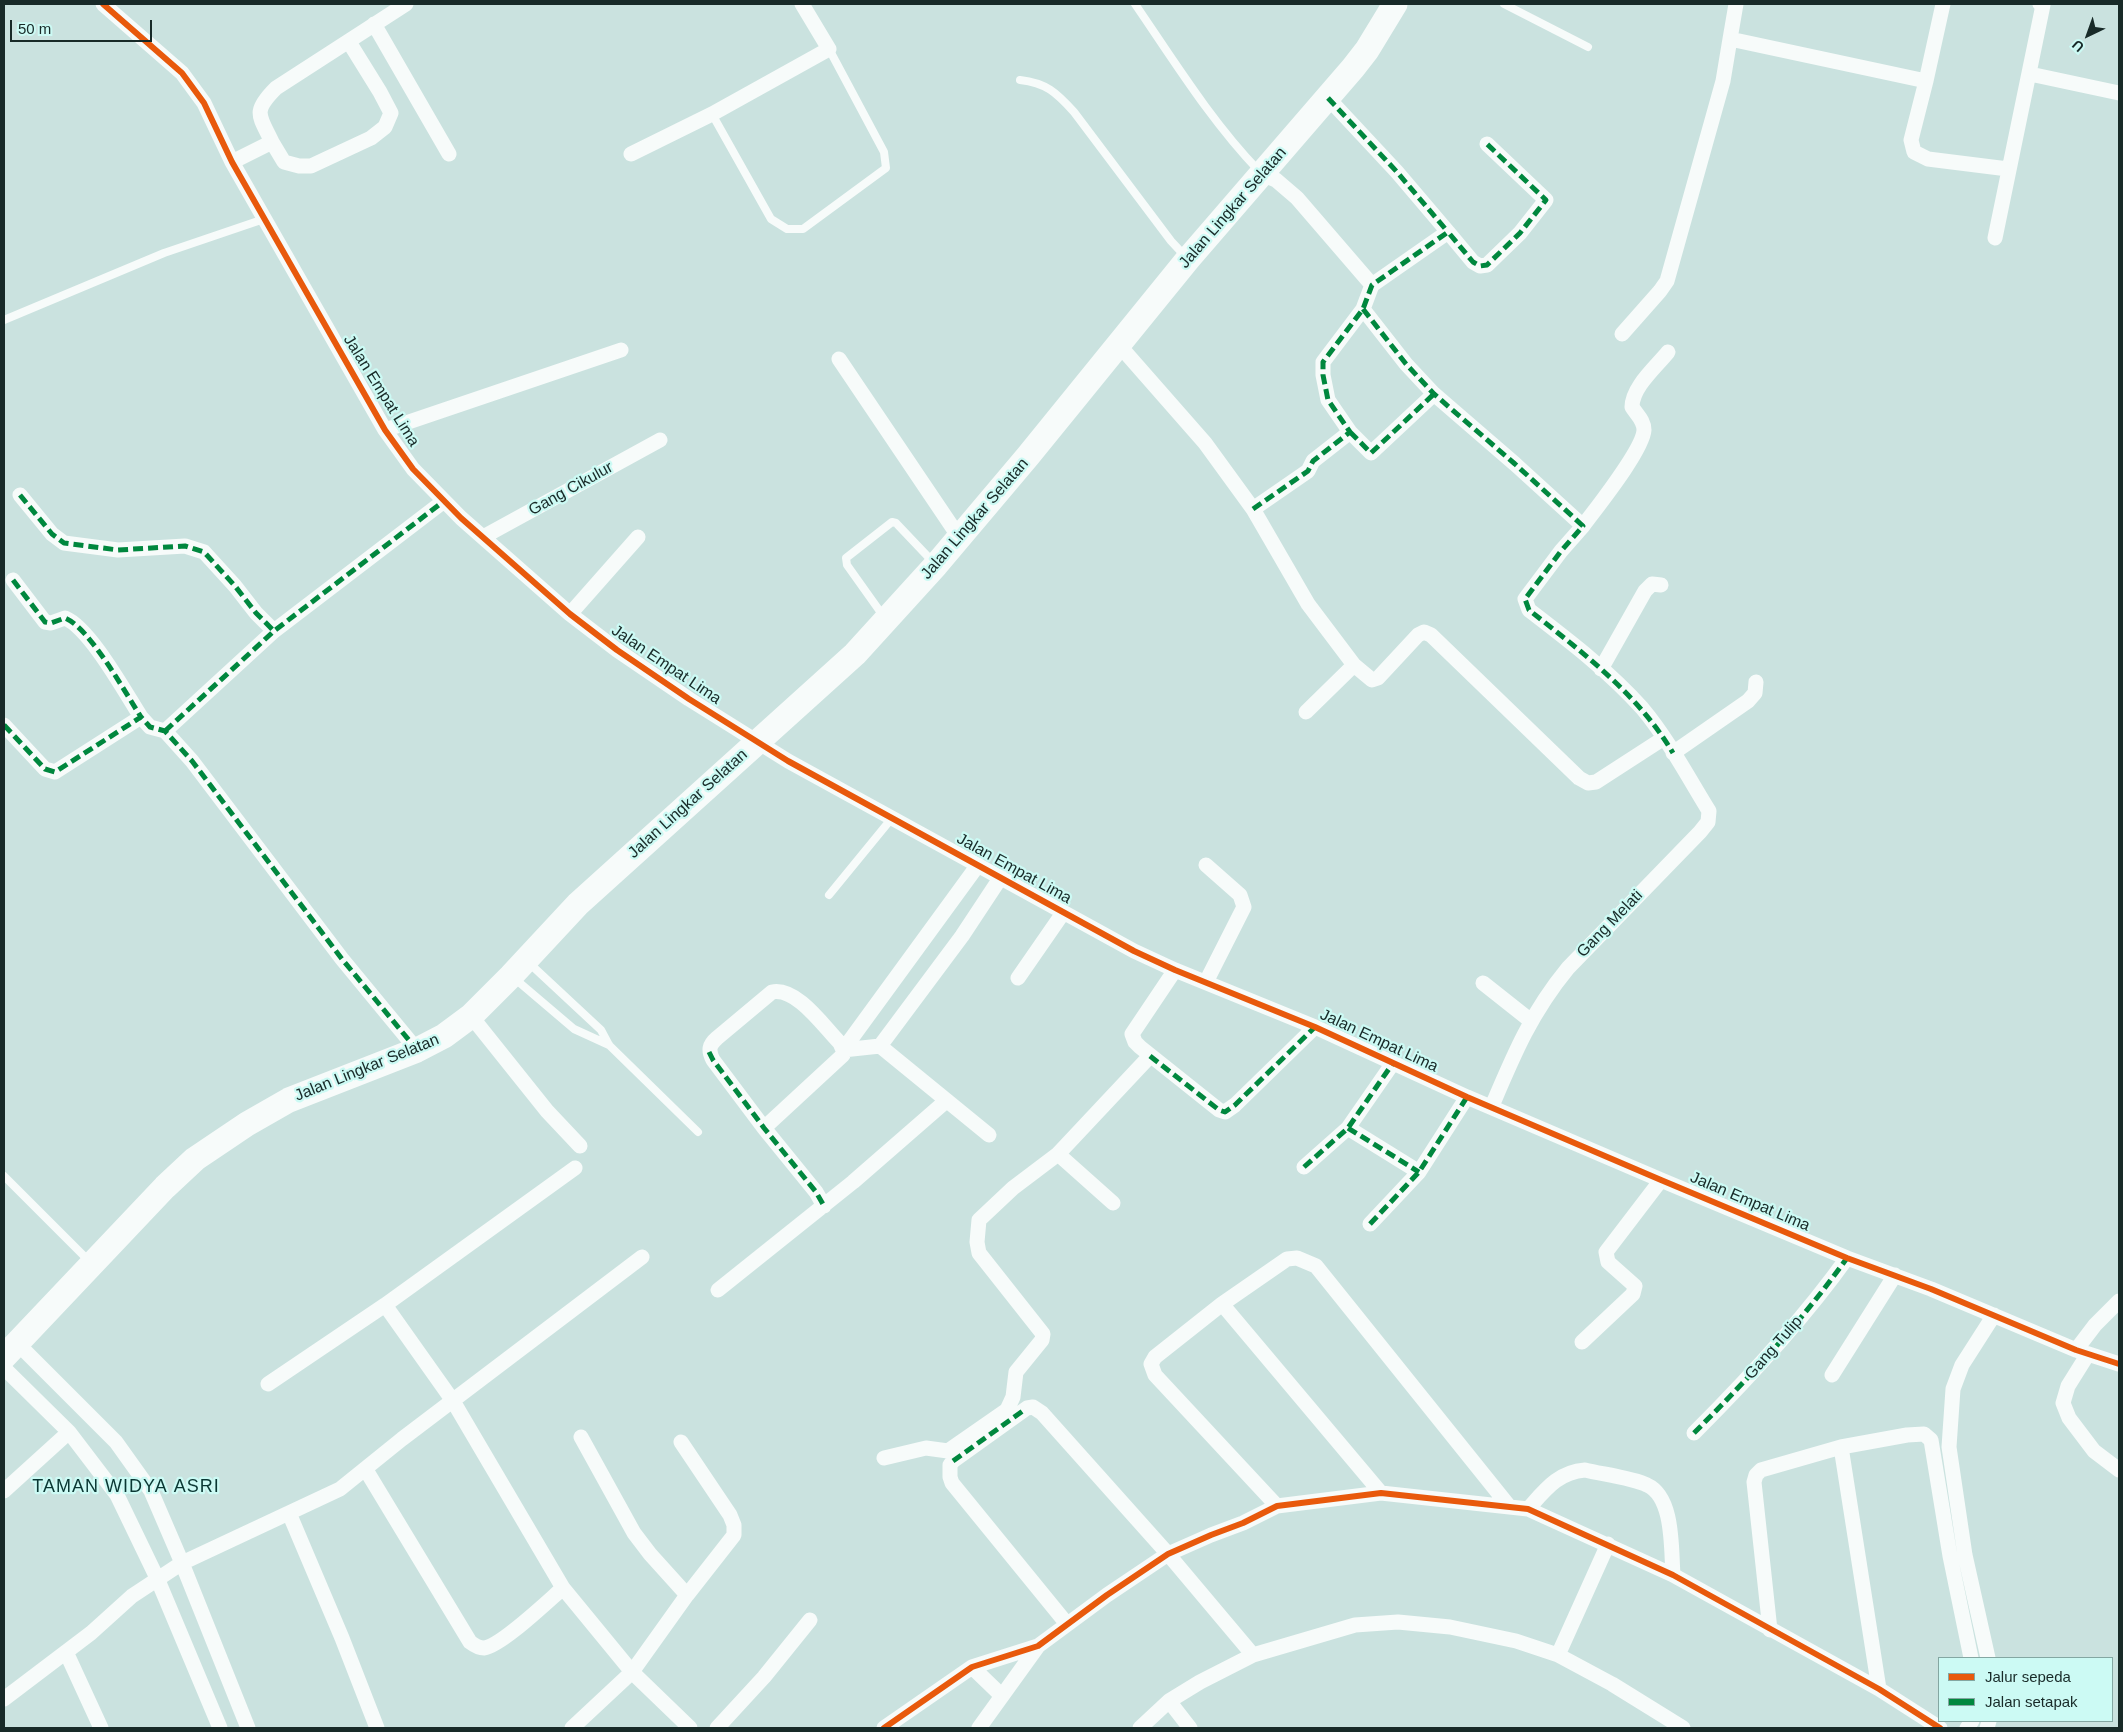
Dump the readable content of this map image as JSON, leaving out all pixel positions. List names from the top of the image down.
{
  "streets": {
    "highway": ["Jalan Lingkar Selatan"],
    "street": [
      "Jalan Empat Lima",
      "Gang Cikulur",
      "Gang Melati",
      "Gang Tulip"
    ]
  },
  "crossings": [
    ["Jalan Lingkar Selatan", "Jalan Empat Lima"],
    ["Jalan Empat Lima", "Gang Cikulur"],
    ["Jalan Empat Lima", "Gang Melati"],
    ["Jalan Empat Lima", "Gang Tulip"]
  ],
  "districts": ["TAMAN WIDYA ASRI"],
  "legend": ["Jalur sepeda", "Jalan setapak"],
  "scale_bar": "50 m",
  "north": "bottom left"
}
